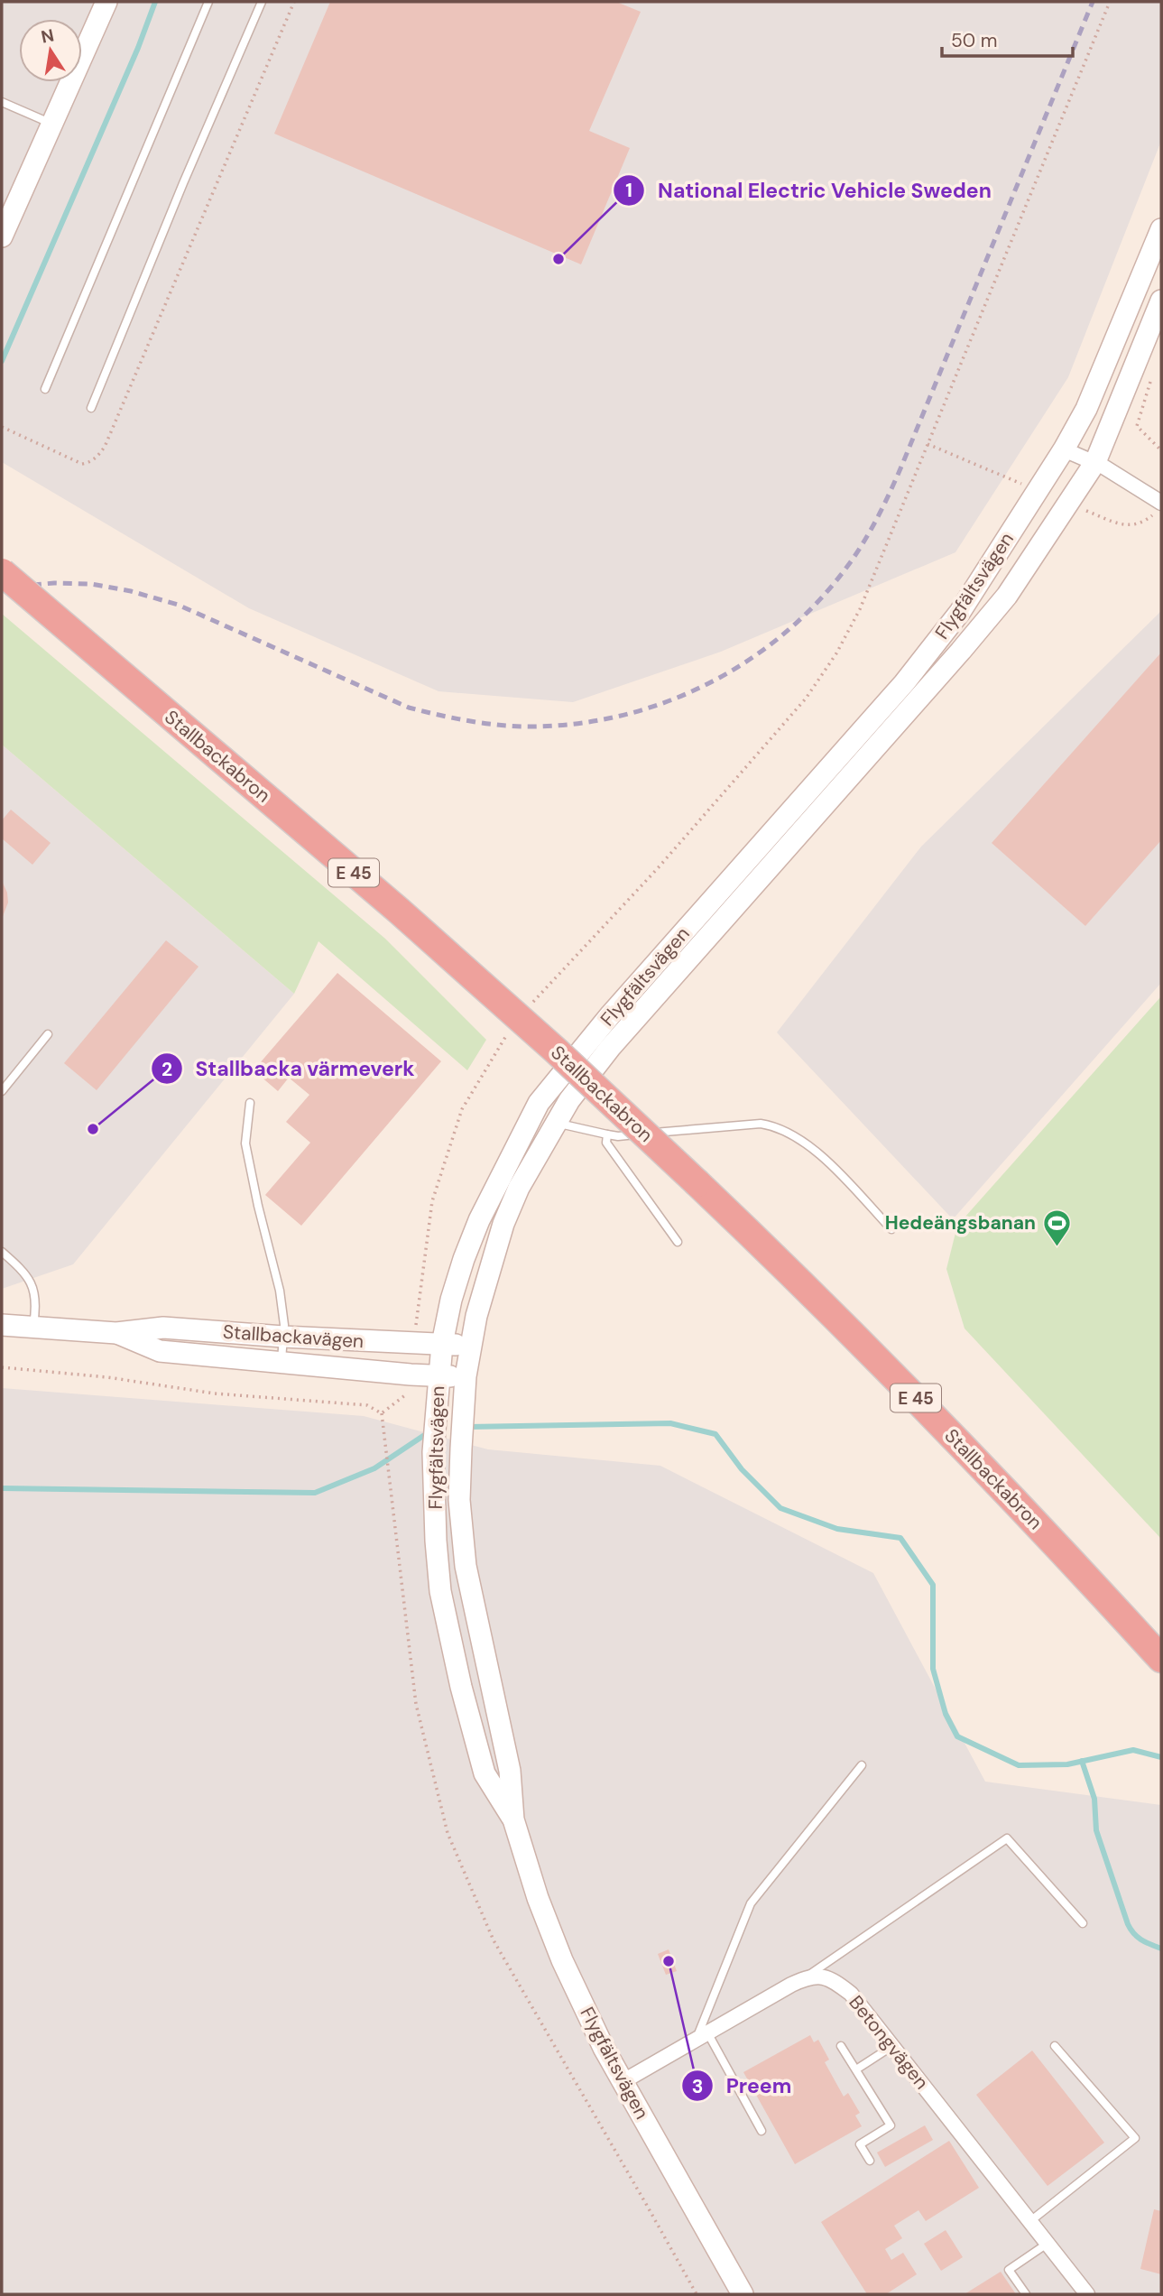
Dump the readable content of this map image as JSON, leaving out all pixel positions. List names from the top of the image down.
{
  "streets": {
    "highway": ["Stallbackabron", "E 45"],
    "street": ["Flygfältsvägen", "Stallbackavägen", "Betongvägen"]
  },
  "crossings": [
    ["Flygfältsvägen", "Stallbackavägen"]
  ],
  "places": {
    "other": ["National Electric Vehicle Sweden", "Stallbacka värmeverk", "Preem"],
    "sports": ["Hedeängsbanan"]
  },
  "scale_bar": "50 m",
  "north": "top"
}
